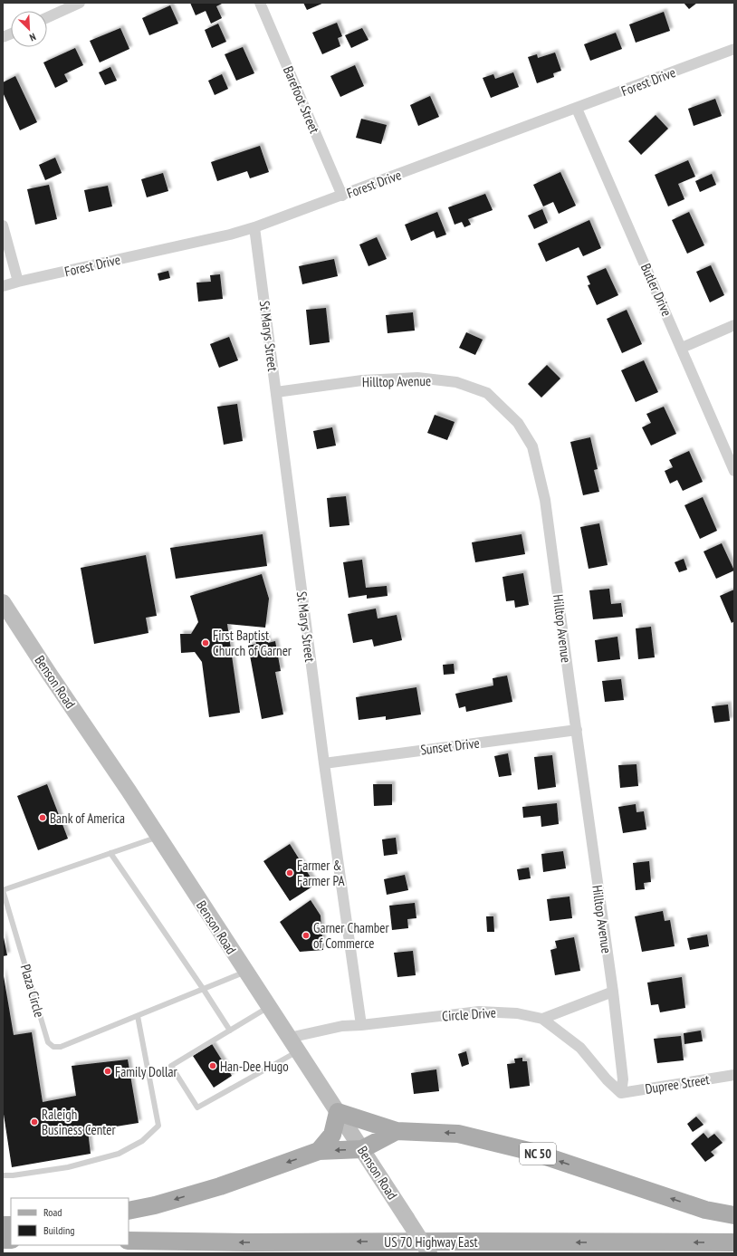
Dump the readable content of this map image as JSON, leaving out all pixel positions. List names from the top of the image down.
{
  "streets": {
    "main road": ["Benson Road", "NC 50", "US 70 Highway East"],
    "street": [
      "Forest Drive",
      "Barefoot Street",
      "Butler Drive",
      "St Marys Street",
      "Hilltop Avenue",
      "Sunset Drive",
      "Circle Drive",
      "Dupree Street"
    ],
    "lane": ["Plaza Circle"]
  },
  "crossings": [
    ["Forest Drive", "Barefoot Street"],
    ["Forest Drive", "Butler Drive"],
    ["Forest Drive", "St Marys Street"],
    ["St Marys Street", "Hilltop Avenue"],
    ["St Marys Street", "Sunset Drive"],
    ["St Marys Street", "Circle Drive"],
    ["Hilltop Avenue", "Sunset Drive"],
    ["Hilltop Avenue", "Circle Drive"],
    ["Hilltop Avenue", "Dupree Street"],
    ["Benson Road", "Plaza Circle"],
    ["Benson Road", "Circle Drive"],
    ["Benson Road", "NC 50"],
    ["Circle Drive", "Dupree Street"]
  ],
  "places": [
    "First Baptist Church of Garner",
    "Bank of America",
    "Farmer & Farmer PA",
    "Garner Chamber of Commerce",
    "Han-Dee Hugo",
    "Family Dollar",
    "Raleigh Business Center"
  ],
  "legend": ["Road", "Building"],
  "north": "bottom right"
}
